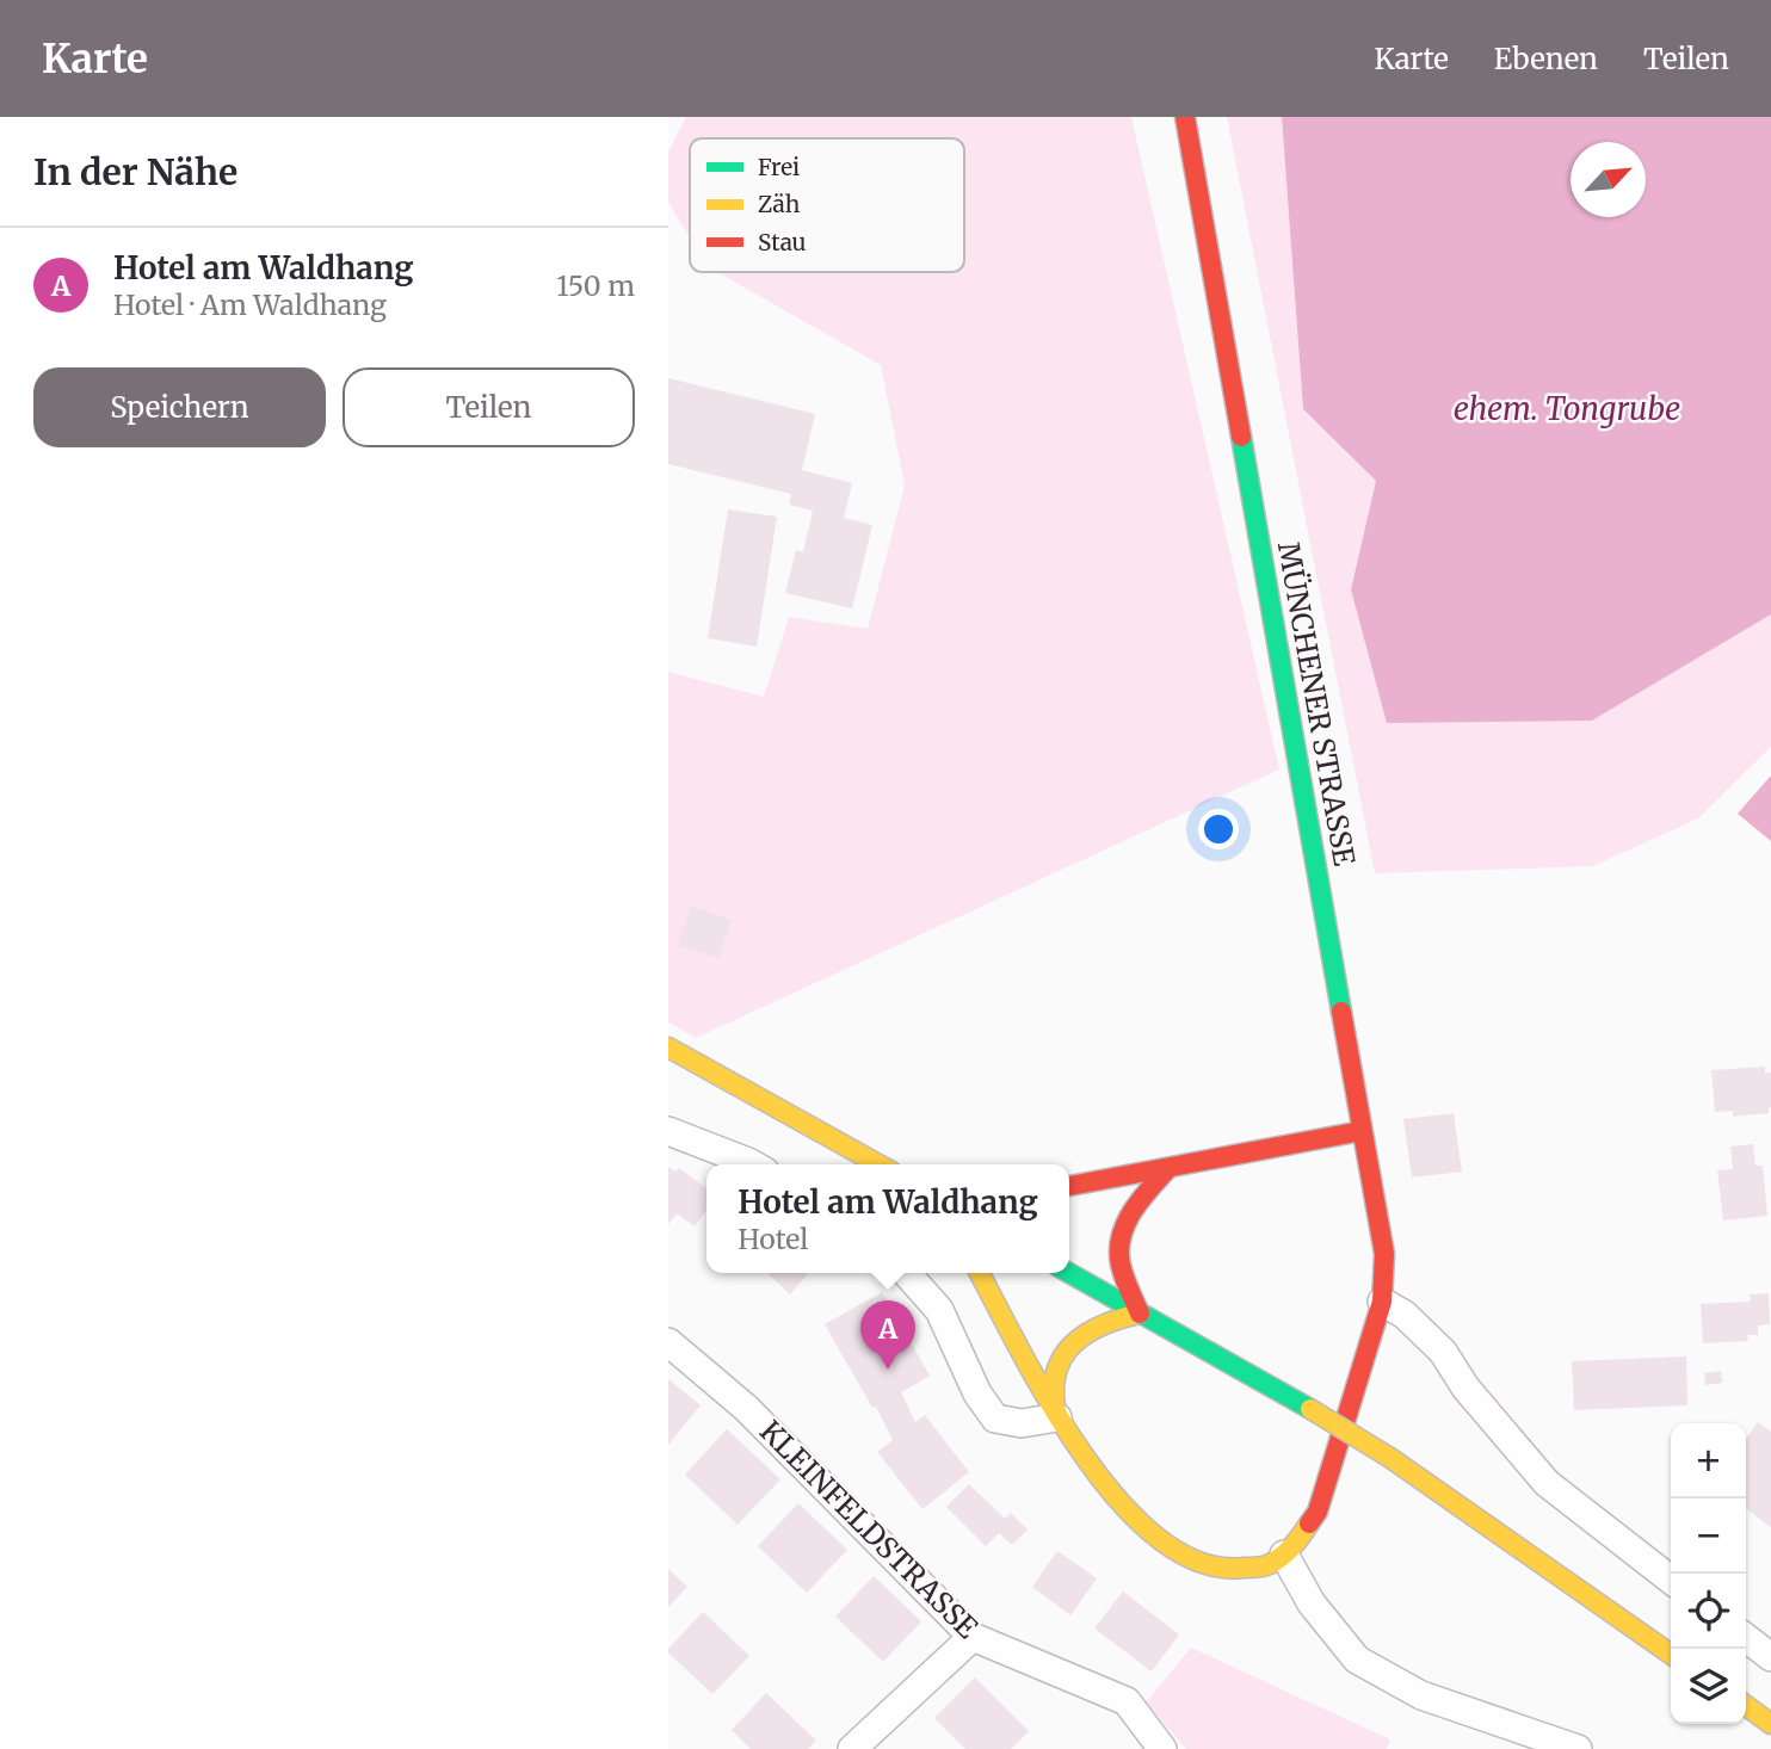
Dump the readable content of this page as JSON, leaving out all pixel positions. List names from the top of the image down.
{
  "streets": {
    "main road": ["MÜNCHENER STRASSE"],
    "street": ["KLEINFELDSTRASSE"]
  },
  "water": ["ehem. Tongrube"],
  "legend": ["Frei", "Zäh", "Stau"],
  "north": "top right",
  "page": {
    "header": "Karte",
    "nav": ["Karte", "Ebenen", "Teilen"],
    "heading": "In der Nähe",
    "list": [
      {
        "mark": "A",
        "name": "Hotel am Waldhang",
        "note": "Hotel · Am Waldhang",
        "value": "150 m"
      }
    ],
    "buttons": ["Speichern", "Teilen"],
    "popup": ["Hotel am Waldhang", "Hotel"],
    "pins": "A",
    "map_buttons": ["+", "−"]
  }
}
